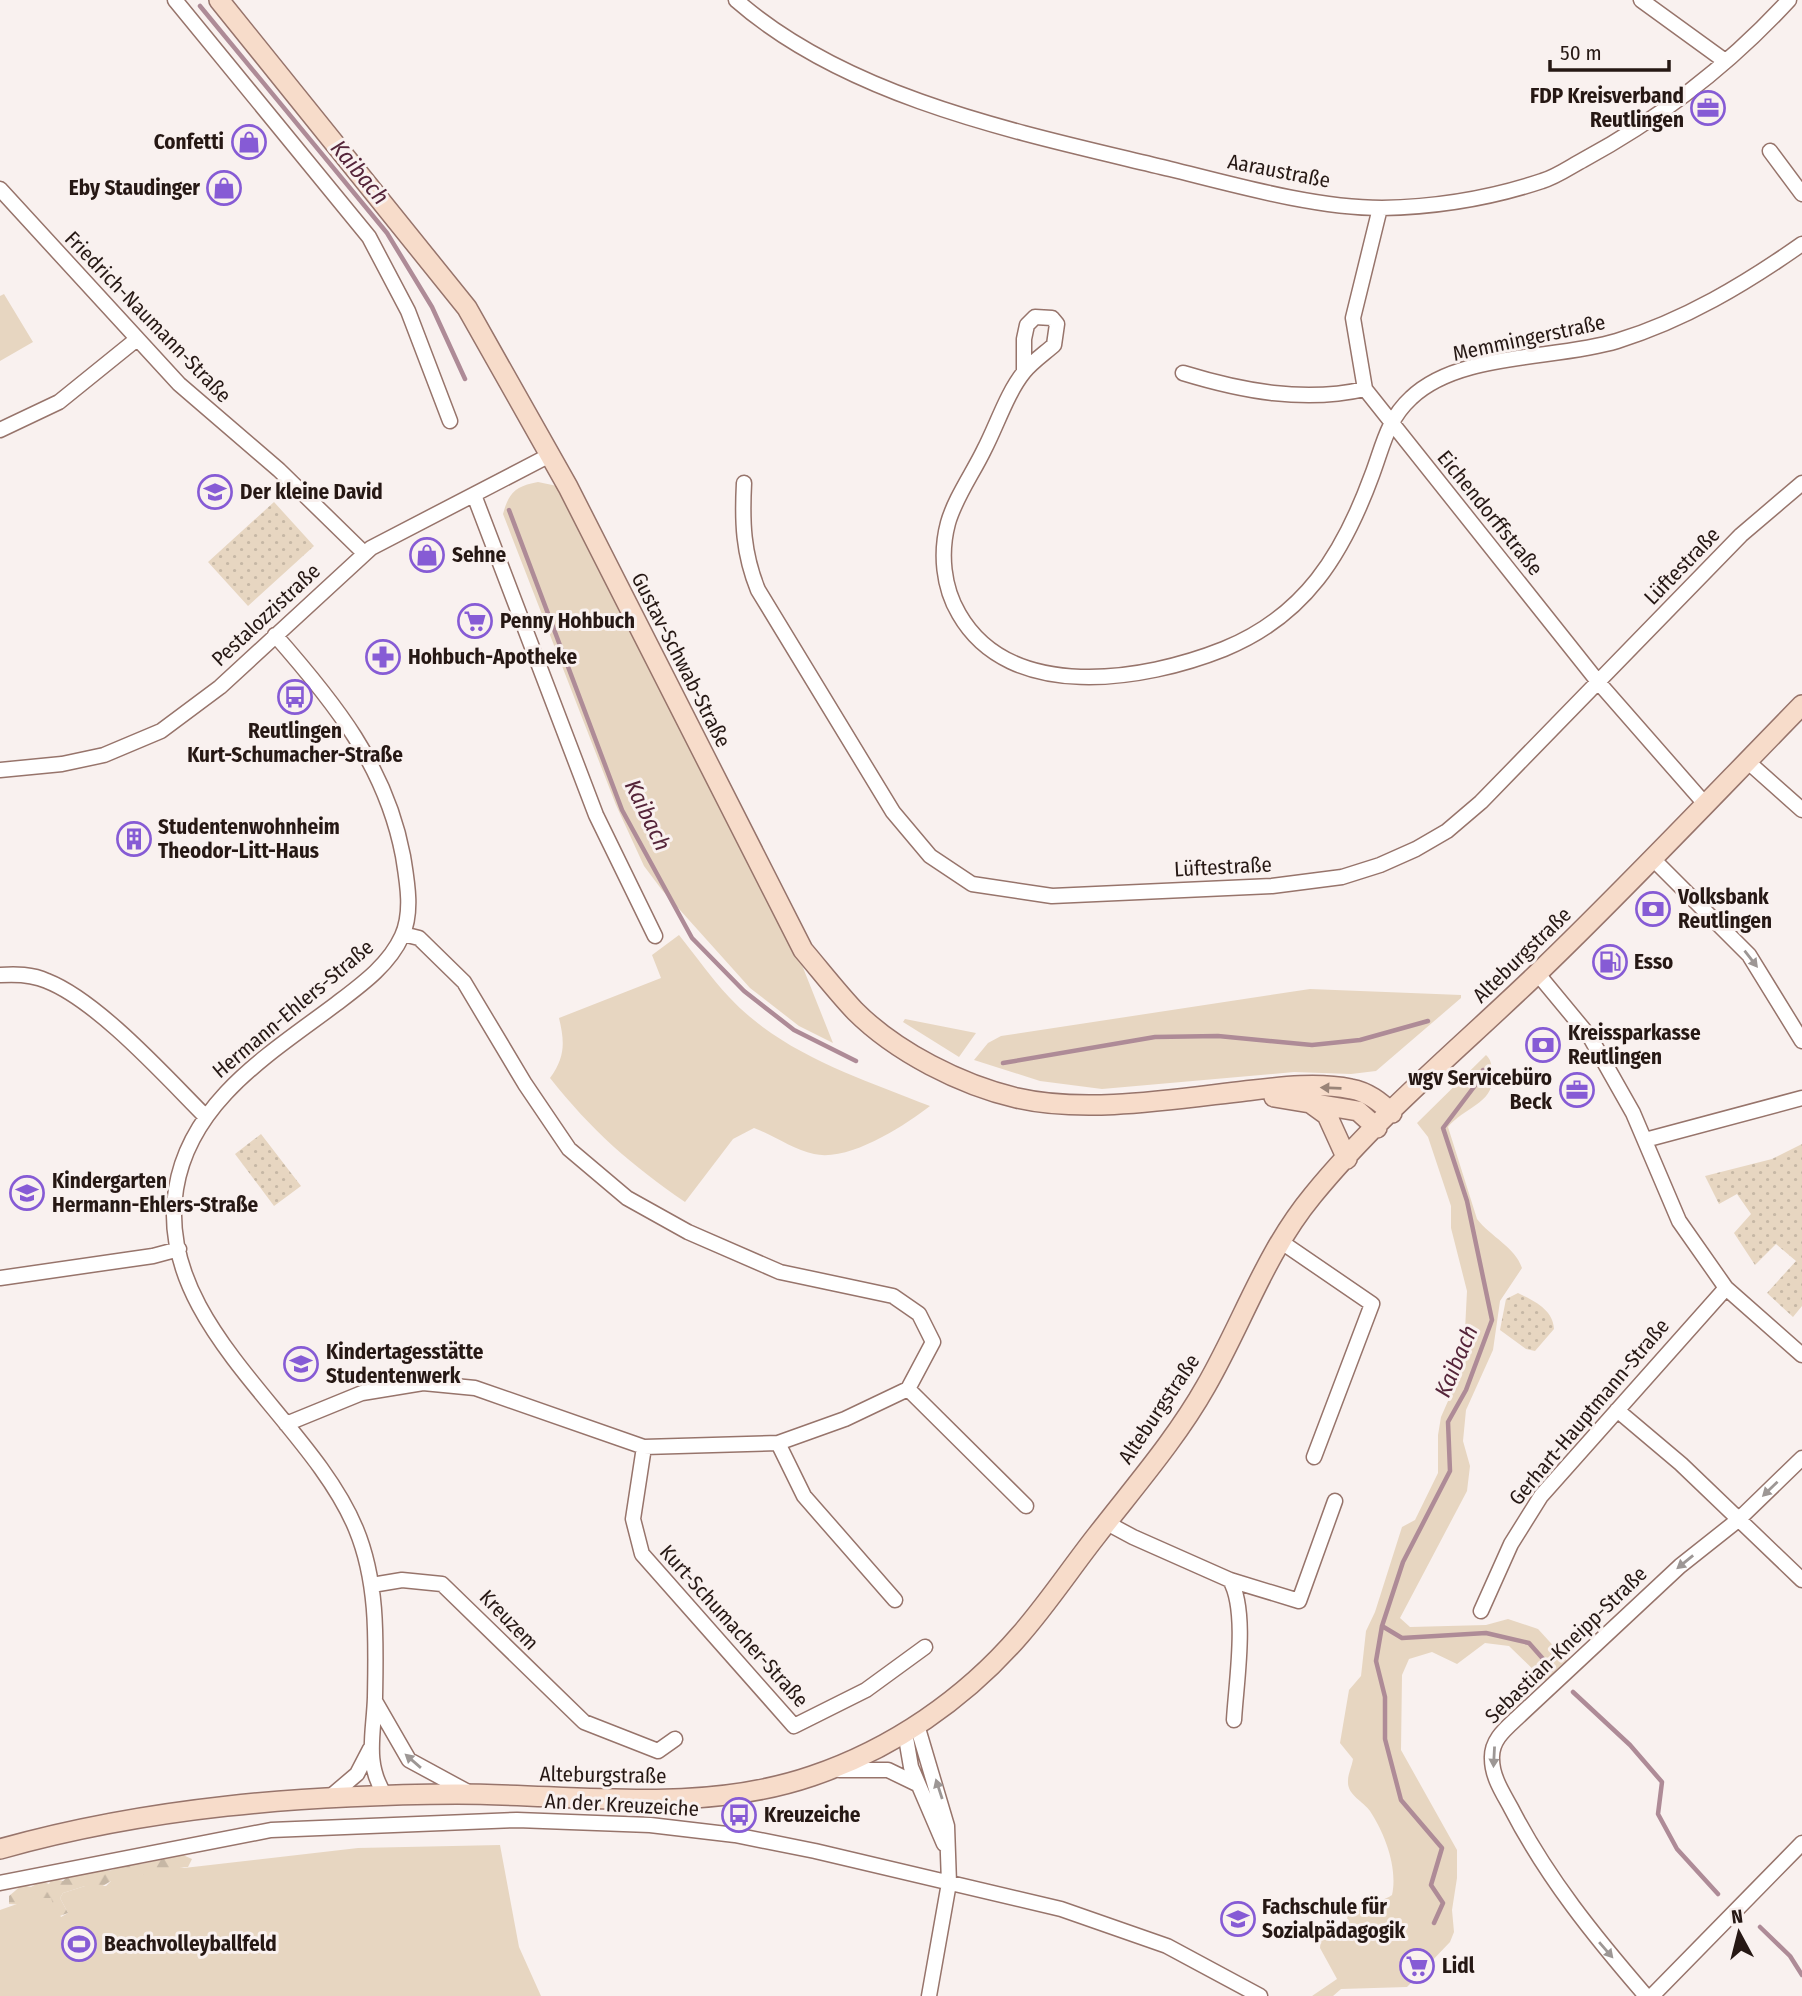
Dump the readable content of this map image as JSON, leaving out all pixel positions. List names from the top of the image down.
{
  "streets": {
    "main road": ["Gustav-Schwab-Straße", "Alteburgstraße"],
    "street": [
      "Aaraustraße",
      "Friedrich-Naumann-Straße",
      "Memmingerstraße",
      "Eichendorffstraße",
      "Lüftestraße",
      "Pestalozzistraße",
      "Hermann-Ehlers-Straße",
      "Gerhart-Hauptmann-Straße",
      "Kreuzem",
      "Kurt-Schumacher-Straße",
      "Sebastian-Kneipp-Straße",
      "An der Kreuzeiche"
    ]
  },
  "crossings": [
    ["Aaraustraße", "Eichendorffstraße"],
    ["Friedrich-Naumann-Straße", "Pestalozzistraße"],
    ["Memmingerstraße", "Eichendorffstraße"],
    ["Eichendorffstraße", "Lüftestraße"],
    ["Eichendorffstraße", "Alteburgstraße"],
    ["Pestalozzistraße", "Gustav-Schwab-Straße"],
    ["Pestalozzistraße", "Hermann-Ehlers-Straße"],
    ["Gustav-Schwab-Straße", "Alteburgstraße"],
    ["Alteburgstraße", "Hermann-Ehlers-Straße"],
    ["Hermann-Ehlers-Straße", "Kreuzem"]
  ],
  "water": ["Kaibach"],
  "places": {
    "office": ["FDP Kreisverband Reutlingen", "wgv Servicebüro Beck"],
    "shop": ["Confetti", "Eby Staudinger", "Sehne"],
    "school or university": [
      "Der kleine David",
      "Kindergarten Hermann-Ehlers-Straße",
      "Kindertagesstätte Studentenwerk",
      "Fachschule für Sozialpädagogik"
    ],
    "supermarket": ["Penny Hohbuch", "Lidl"],
    "pharmacy": ["Hohbuch-Apotheke"],
    "bus stop": ["Reutlingen Kurt-Schumacher-Straße", "Kreuzeiche"],
    "building": ["Studentenwohnheim Theodor-Litt-Haus"],
    "bank": ["Volksbank Reutlingen", "Kreissparkasse Reutlingen"],
    "fuel station": ["Esso"],
    "sports": ["Beachvolleyballfeld"]
  },
  "scale_bar": "50 m",
  "north": "top"
}
